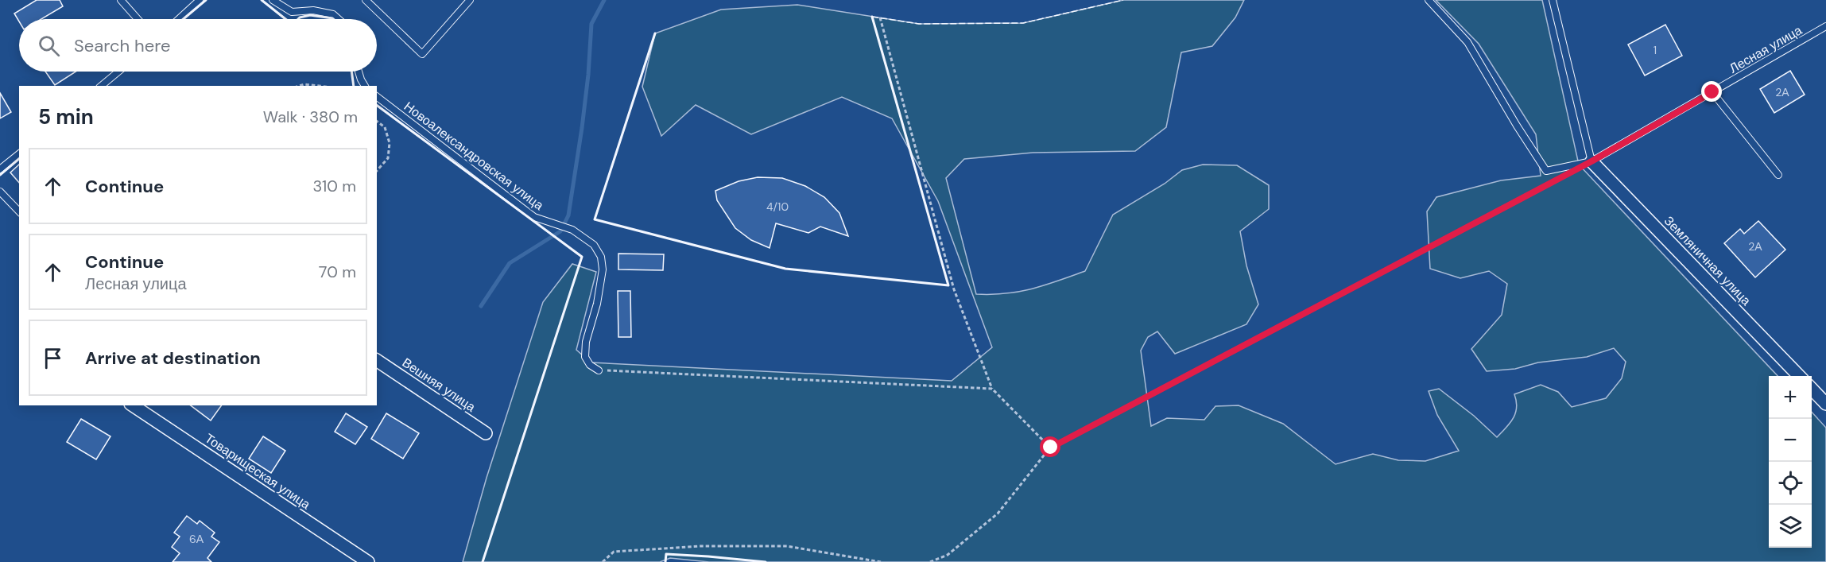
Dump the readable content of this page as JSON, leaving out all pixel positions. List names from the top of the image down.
{
  "streets": {
    "street": ["Земляничная улица", "Вешняя улица", "Товарищеская улица"],
    "lane": ["Лесная улица", "Новоалександровская улица"]
  },
  "crossings": [
    ["Лесная улица", "Земляничная улица"]
  ],
  "house_numbers": [
    "1",
    "2А",
    "4/10",
    "2А",
    "6А"
  ],
  "page": {
    "search": "Search here",
    "heading": ["5 min", "Walk · 380 m"],
    "list": [
      ["Continue", "310 m"],
      ["Continue", "Лесная улица", "70 m"],
      "Arrive at destination"
    ],
    "map_buttons": ["+", "−"]
  }
}
